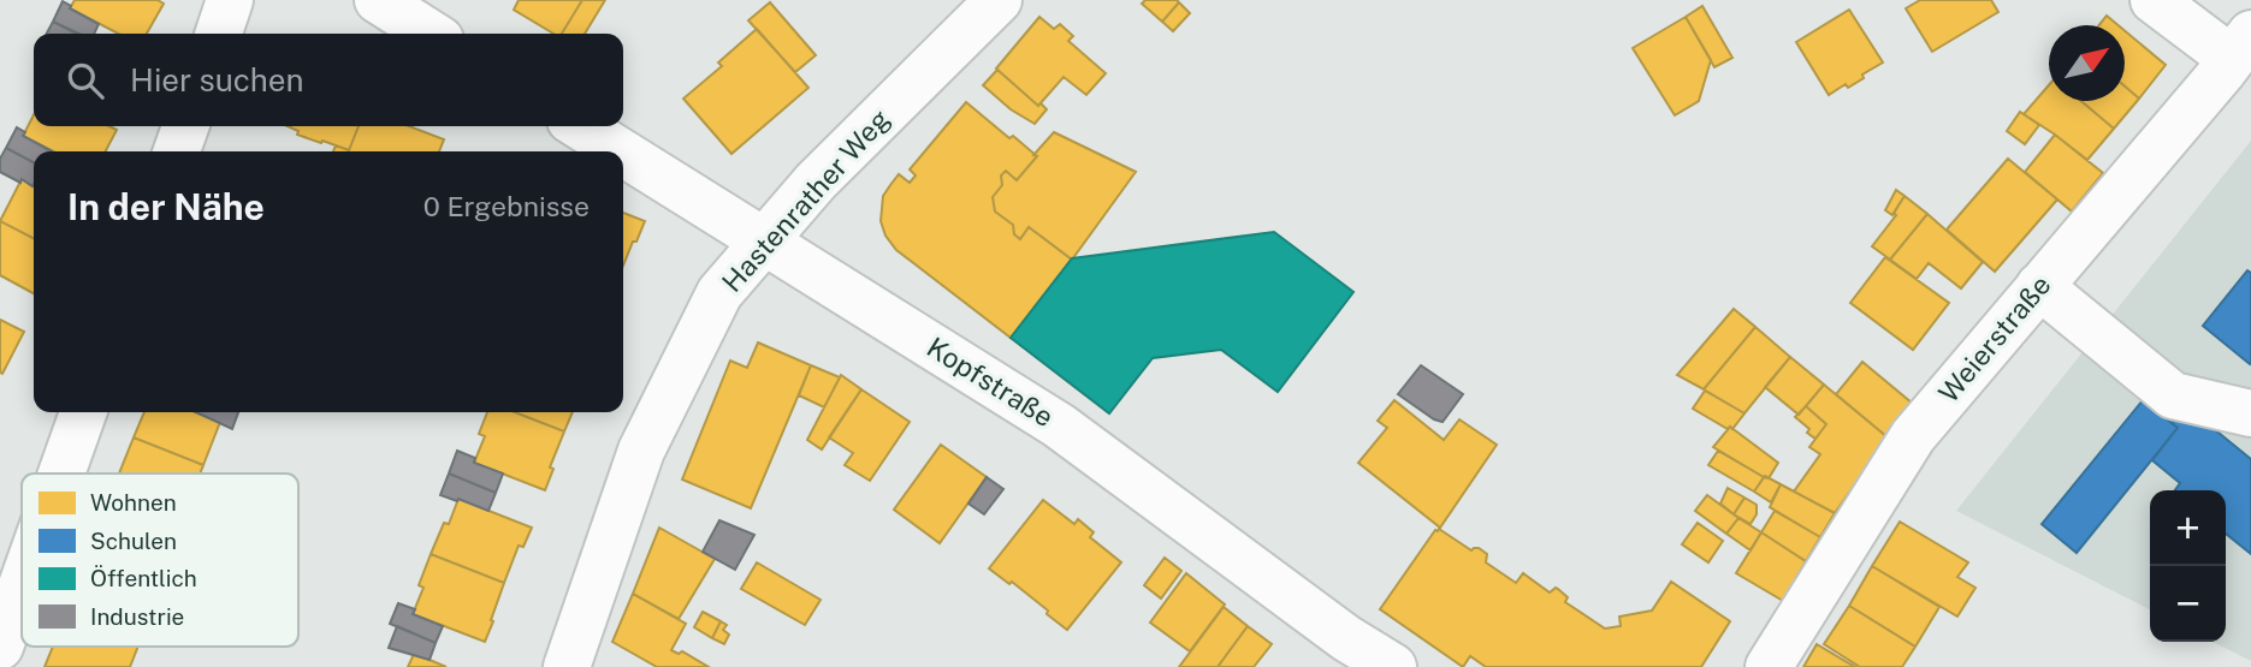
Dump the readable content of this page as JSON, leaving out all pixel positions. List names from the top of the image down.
{
  "streets": {
    "street": ["Hastenrather Weg", "Weierstraße", "Kopfstraße"]
  },
  "crossings": [
    ["Hastenrather Weg", "Kopfstraße"]
  ],
  "legend": [
    "Wohnen",
    "Schulen",
    "Öffentlich",
    "Industrie"
  ],
  "north": "top right",
  "page": {
    "search": "Hier suchen",
    "heading": ["In der Nähe", "0 Ergebnisse"],
    "map_buttons": ["+", "−"]
  }
}
